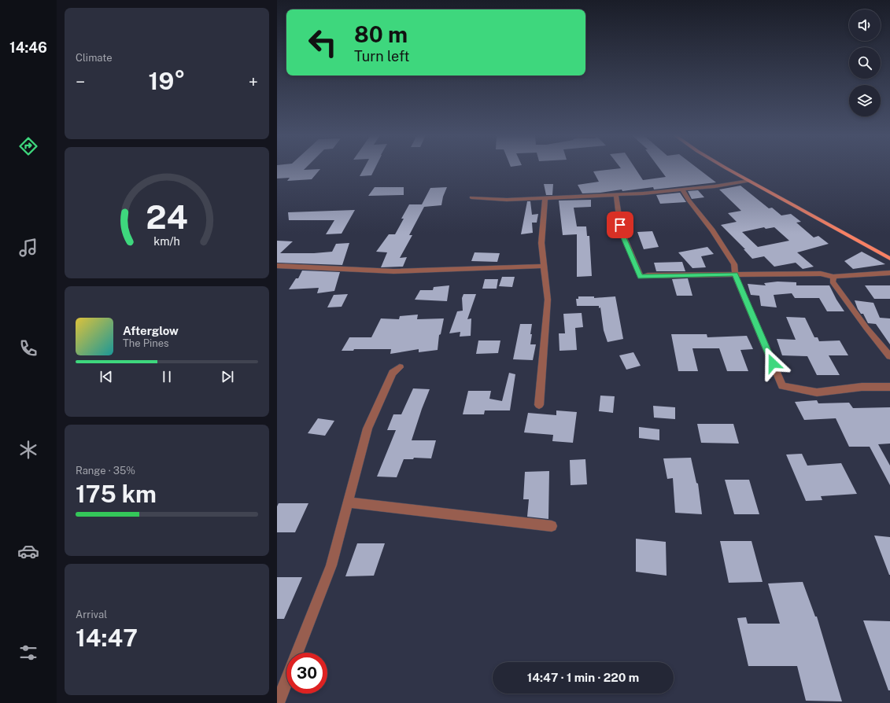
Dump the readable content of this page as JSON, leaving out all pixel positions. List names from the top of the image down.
{
  "page": {
    "tabs": "14:46",
    "tile": [
      "Climate",
      ["Range · 35%", "175 km"],
      ["Arrival", "14:47"]
    ],
    "turn": ["80 m", "Turn left"],
    "heat": ["−", "19°", "+"],
    "song": ["Afterglow", "The Pines"],
    "limit": "30",
    "trip": "14:47 · 1 min · 220 m",
    "gauge": ["24", "km/h"]
  }
}
